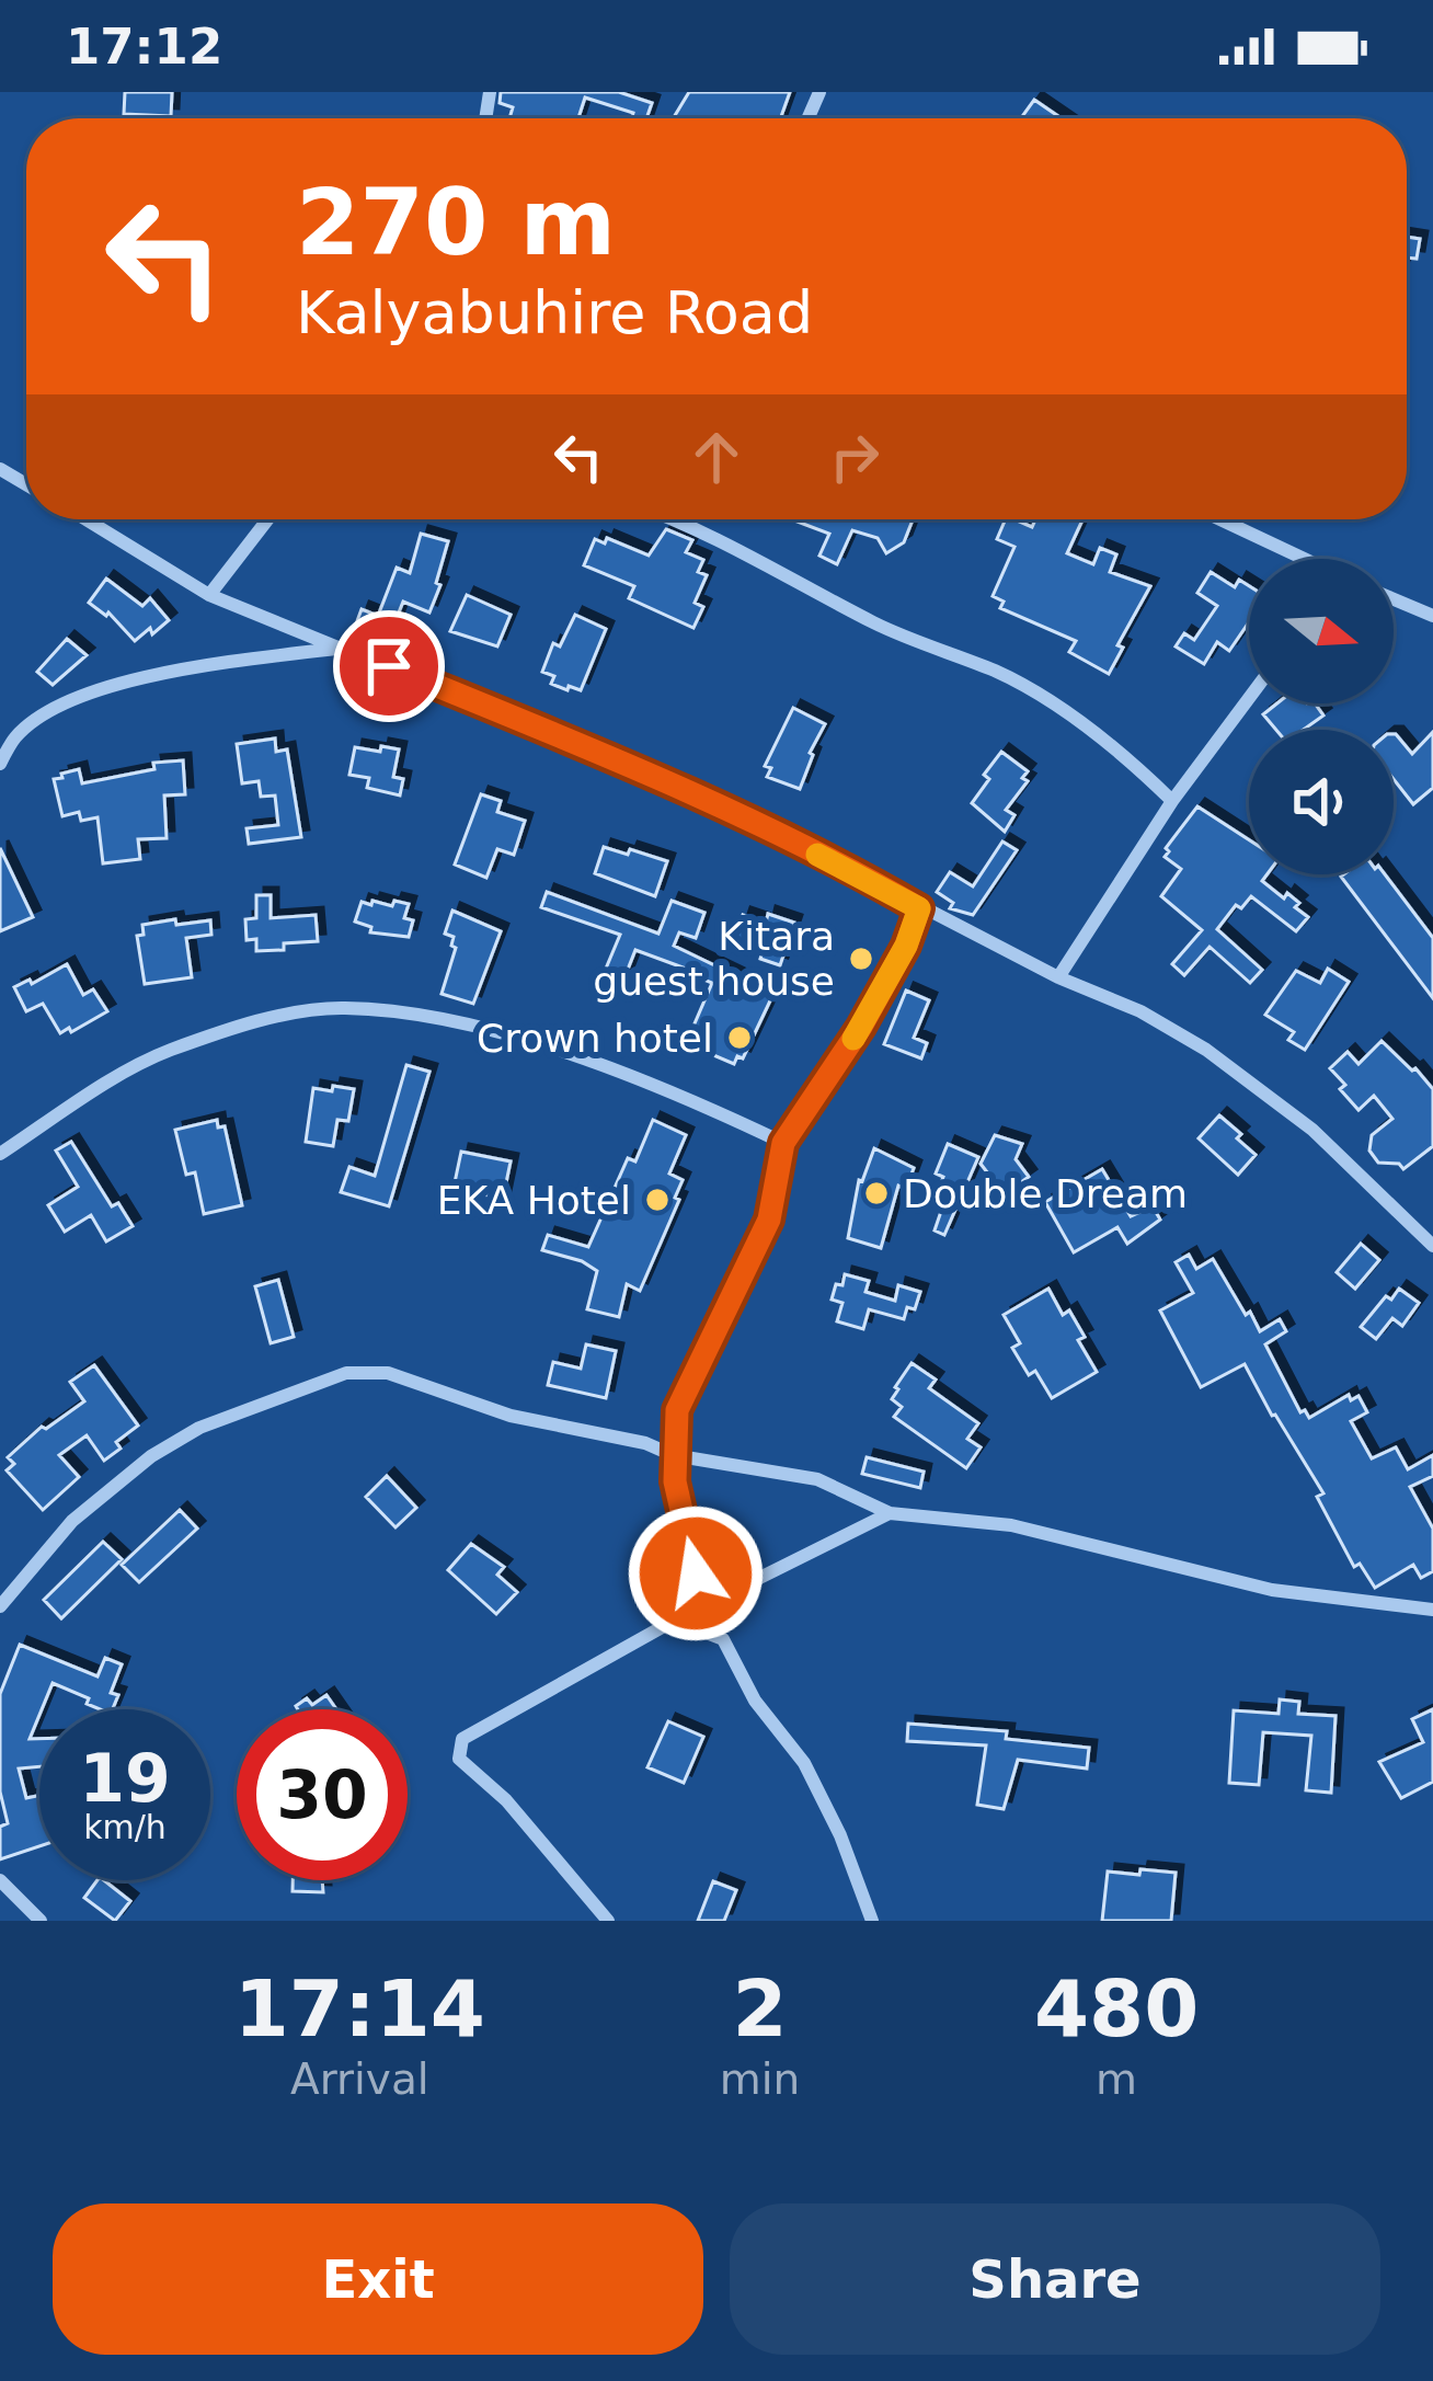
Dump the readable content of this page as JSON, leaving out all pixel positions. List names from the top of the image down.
{
  "places": [
    "Kitara guest house",
    "Crown hotel",
    "Double Dream",
    "EKA Hotel"
  ],
  "north": "right",
  "page": {
    "status": "17:12",
    "turn": ["270 m", "Kalyabuhire Road"],
    "speed": "19 km/h",
    "limit": "30",
    "eta": [
      "17:14",
      "Arrival",
      "2",
      "min",
      "480",
      "m"
    ],
    "buttons": ["Exit", "Share"]
  }
}
